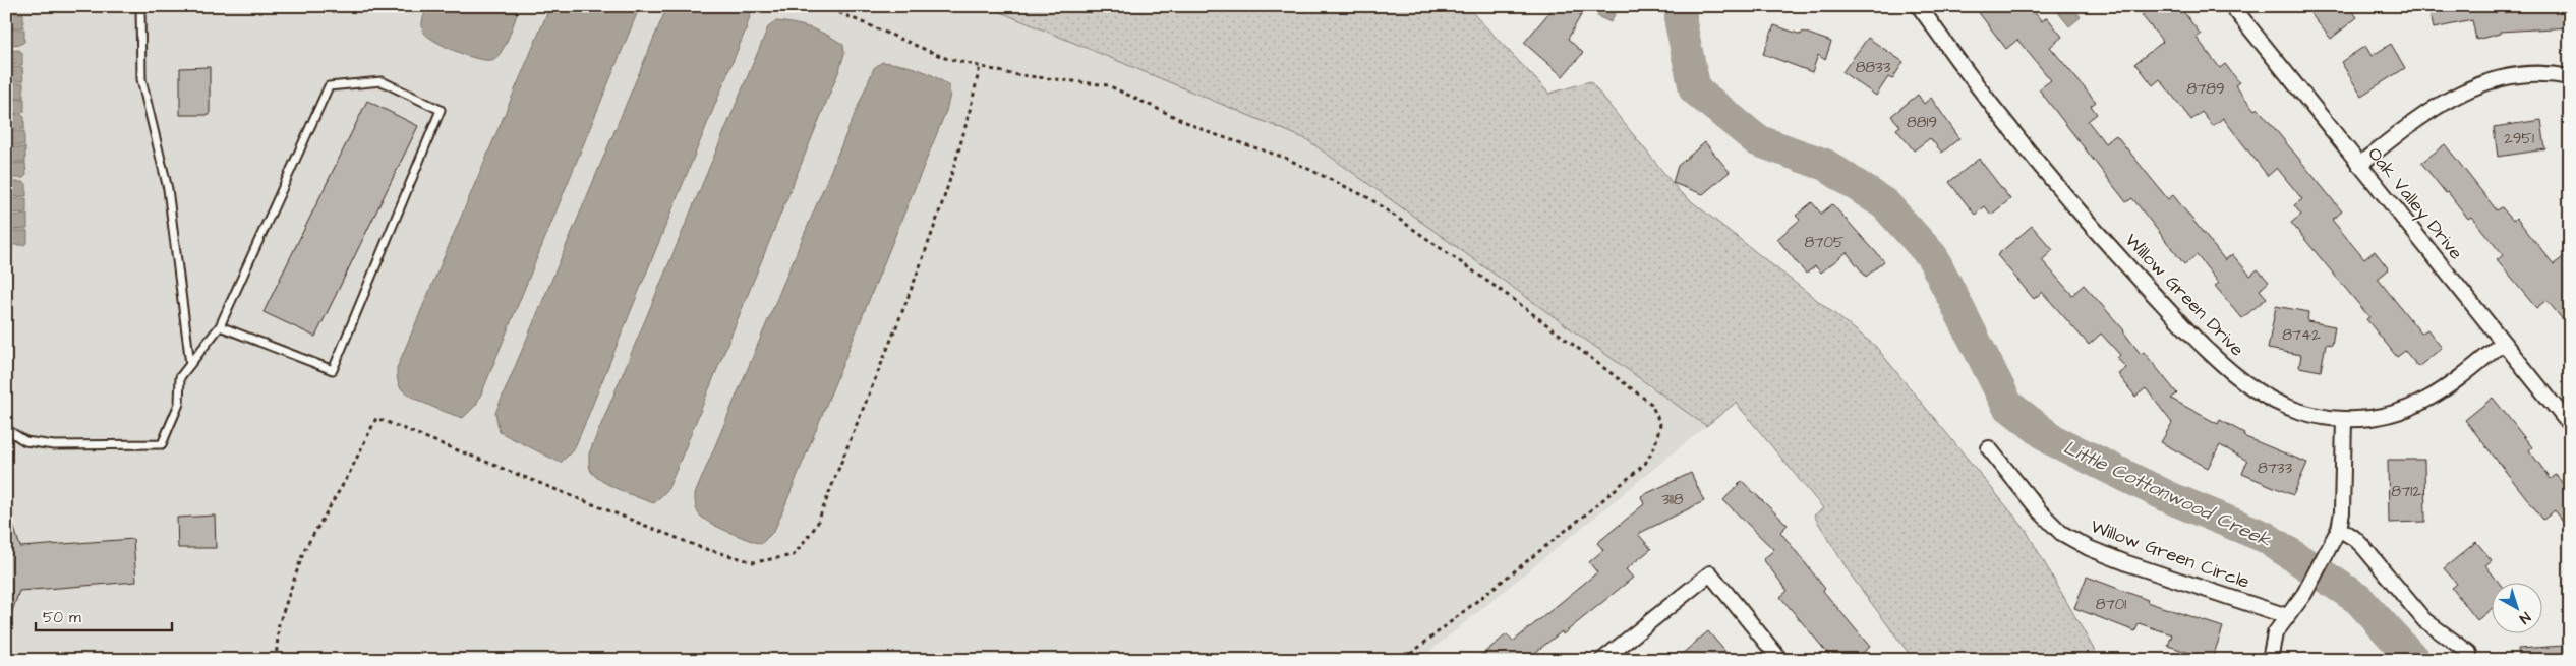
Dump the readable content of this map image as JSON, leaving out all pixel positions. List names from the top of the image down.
{
  "streets": {
    "street": ["Oak Valley Drive", "Willow Green Drive", "Willow Green Circle"]
  },
  "crossings": [
    ["Oak Valley Drive", "Willow Green Drive"]
  ],
  "water": ["Little Cottonwood Creek"],
  "house_numbers": [
    "8833",
    "8789",
    "8819",
    "2951",
    "8705",
    "8742",
    "8733",
    "8712",
    "3118",
    "8701"
  ],
  "scale_bar": "50 m",
  "north": "bottom right"
}
